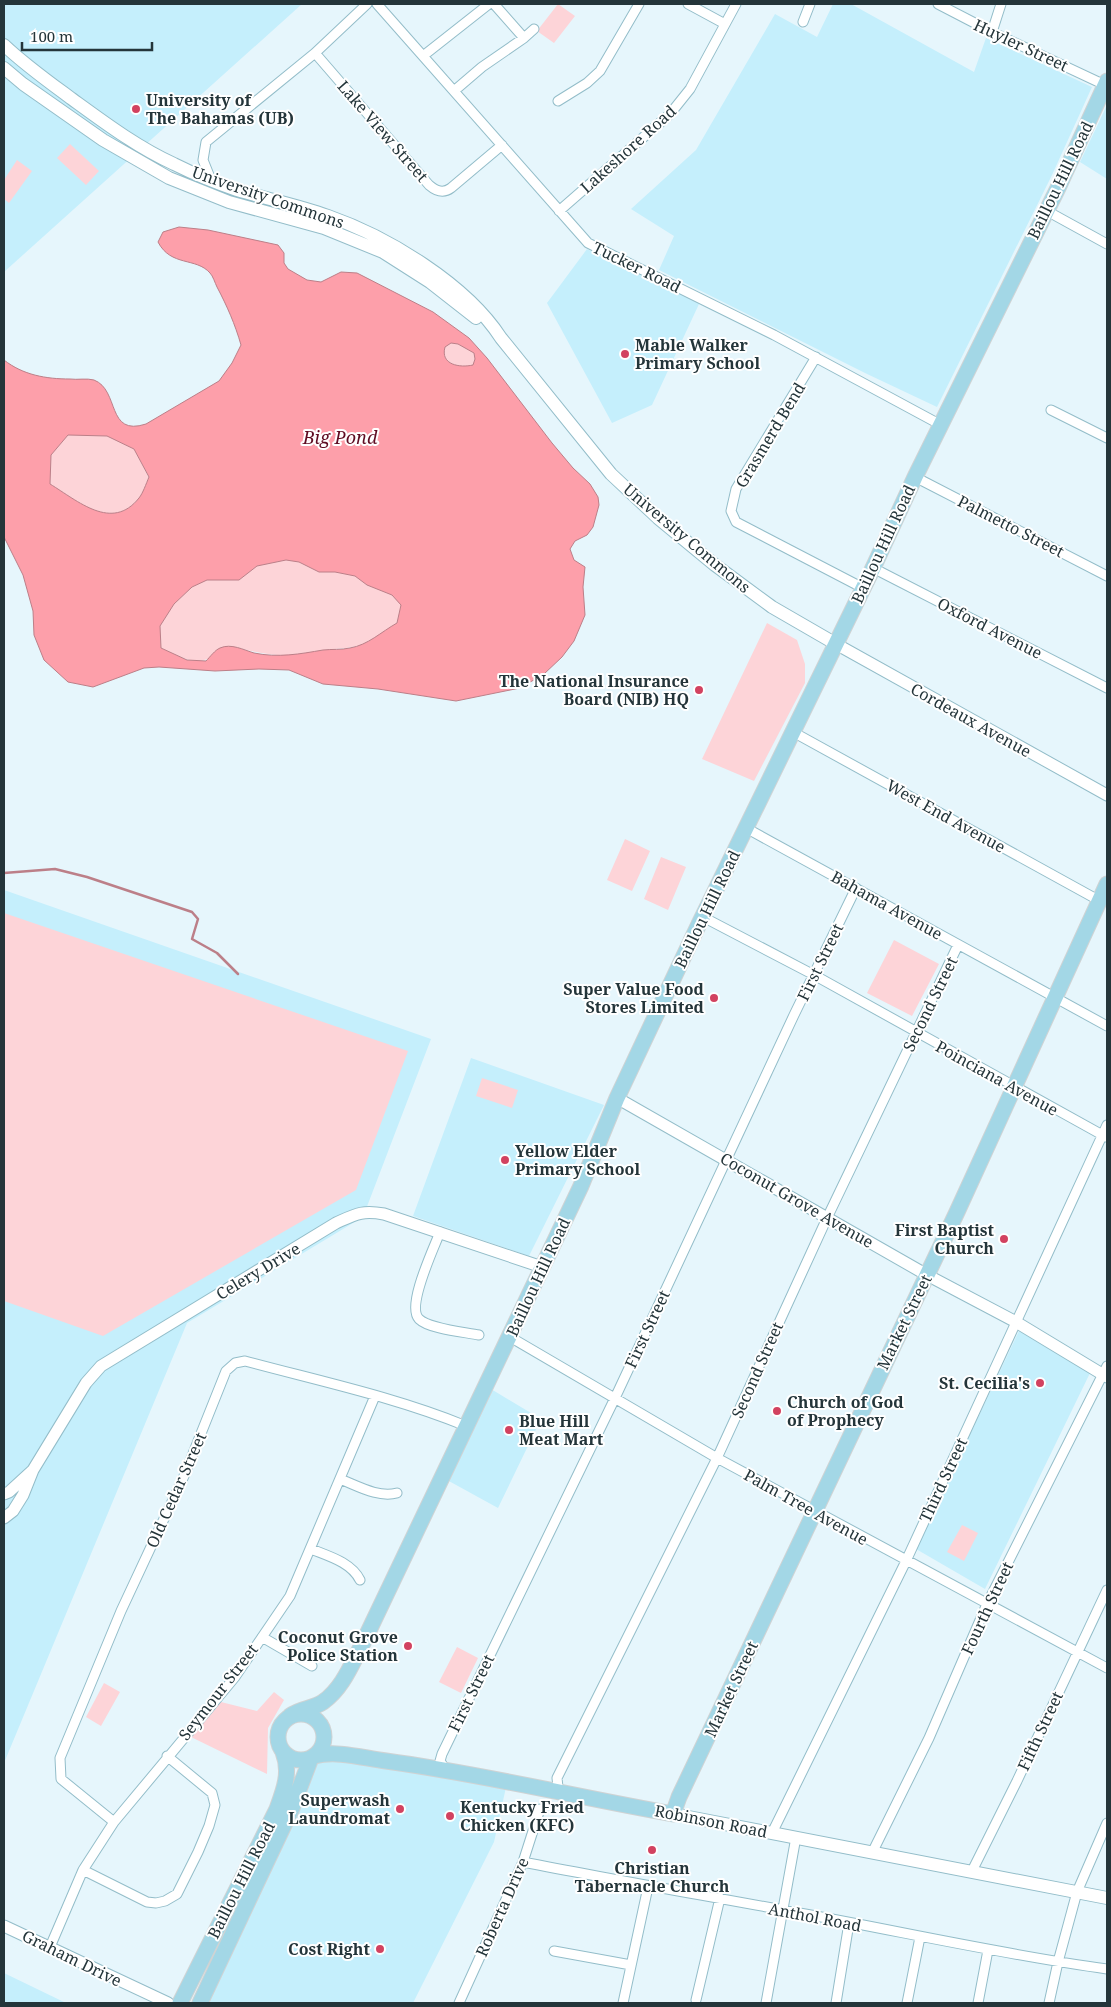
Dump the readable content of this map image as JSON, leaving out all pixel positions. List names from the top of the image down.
{
  "streets": {
    "main road": [
      "Baillou Hill Road",
      "University Commons",
      "Market Street",
      "Robinson Road"
    ],
    "street": [
      "Huyler Street",
      "Lake View Street",
      "Lakeshore Road",
      "Tucker Road",
      "Grasmerd Bend",
      "Palmetto Street",
      "Oxford Avenue",
      "Cordeaux Avenue",
      "West End Avenue",
      "Bahama Avenue",
      "First Street",
      "Second Street",
      "Poinciana Avenue",
      "Coconut Grove Avenue",
      "Celery Drive",
      "Third Street",
      "Old Cedar Street",
      "Palm Tree Avenue",
      "Fourth Street",
      "Seymour Street",
      "Fifth Street",
      "Roberta Drive",
      "Anthol Road",
      "Graham Drive"
    ]
  },
  "crossings": [
    ["Huyler Street", "Baillou Hill Road"],
    ["Lake View Street", "Tucker Road"],
    ["Lakeshore Road", "Tucker Road"],
    ["Baillou Hill Road", "University Commons"],
    ["Baillou Hill Road", "Tucker Road"],
    ["Baillou Hill Road", "Grasmerd Bend"],
    ["Baillou Hill Road", "Palmetto Street"],
    ["Baillou Hill Road", "Oxford Avenue"],
    ["Baillou Hill Road", "Cordeaux Avenue"],
    ["Baillou Hill Road", "West End Avenue"],
    ["Baillou Hill Road", "Bahama Avenue"],
    ["Baillou Hill Road", "Poinciana Avenue"],
    ["Baillou Hill Road", "Coconut Grove Avenue"],
    ["Baillou Hill Road", "Celery Drive"],
    ["Baillou Hill Road", "Old Cedar Street"],
    ["Baillou Hill Road", "Palm Tree Avenue"],
    ["Baillou Hill Road", "Robinson Road"],
    ["University Commons", "Cordeaux Avenue"],
    ["Tucker Road", "Grasmerd Bend"],
    ["West End Avenue", "Market Street"],
    ["Bahama Avenue", "First Street"],
    ["Bahama Avenue", "Second Street"],
    ["Bahama Avenue", "Market Street"],
    ["First Street", "Poinciana Avenue"],
    ["First Street", "Coconut Grove Avenue"],
    ["First Street", "Palm Tree Avenue"],
    ["First Street", "Robinson Road"],
    ["Second Street", "Poinciana Avenue"],
    ["Second Street", "Coconut Grove Avenue"],
    ["Second Street", "Palm Tree Avenue"],
    ["Second Street", "Robinson Road"],
    ["Poinciana Avenue", "Market Street"],
    ["Poinciana Avenue", "Third Street"],
    ["Coconut Grove Avenue", "Market Street"],
    ["Coconut Grove Avenue", "Third Street"],
    ["Coconut Grove Avenue", "Fourth Street"],
    ["Market Street", "Palm Tree Avenue"],
    ["Market Street", "Robinson Road"],
    ["Third Street", "Palm Tree Avenue"],
    ["Third Street", "Robinson Road"],
    ["Old Cedar Street", "Seymour Street"],
    ["Palm Tree Avenue", "Fourth Street"],
    ["Palm Tree Avenue", "Fifth Street"],
    ["Fourth Street", "Robinson Road"],
    ["Seymour Street", "Graham Drive"],
    ["Fifth Street", "Robinson Road"],
    ["Roberta Drive", "Anthol Road"]
  ],
  "water": ["Big Pond"],
  "places": [
    "University of The Bahamas (UB)",
    "Mable Walker Primary School",
    "The National Insurance Board (NIB) HQ",
    "Super Value Food Stores Limited",
    "Yellow Elder Primary School",
    "First Baptist Church",
    "St. Cecilia's",
    "Church of God of Prophecy",
    "Blue Hill Meat Mart",
    "Coconut Grove Police Station",
    "Superwash Laundromat",
    "Kentucky Fried Chicken (KFC)",
    "Christian Tabernacle Church",
    "Cost Right"
  ],
  "scale_bar": "100 m"
}
